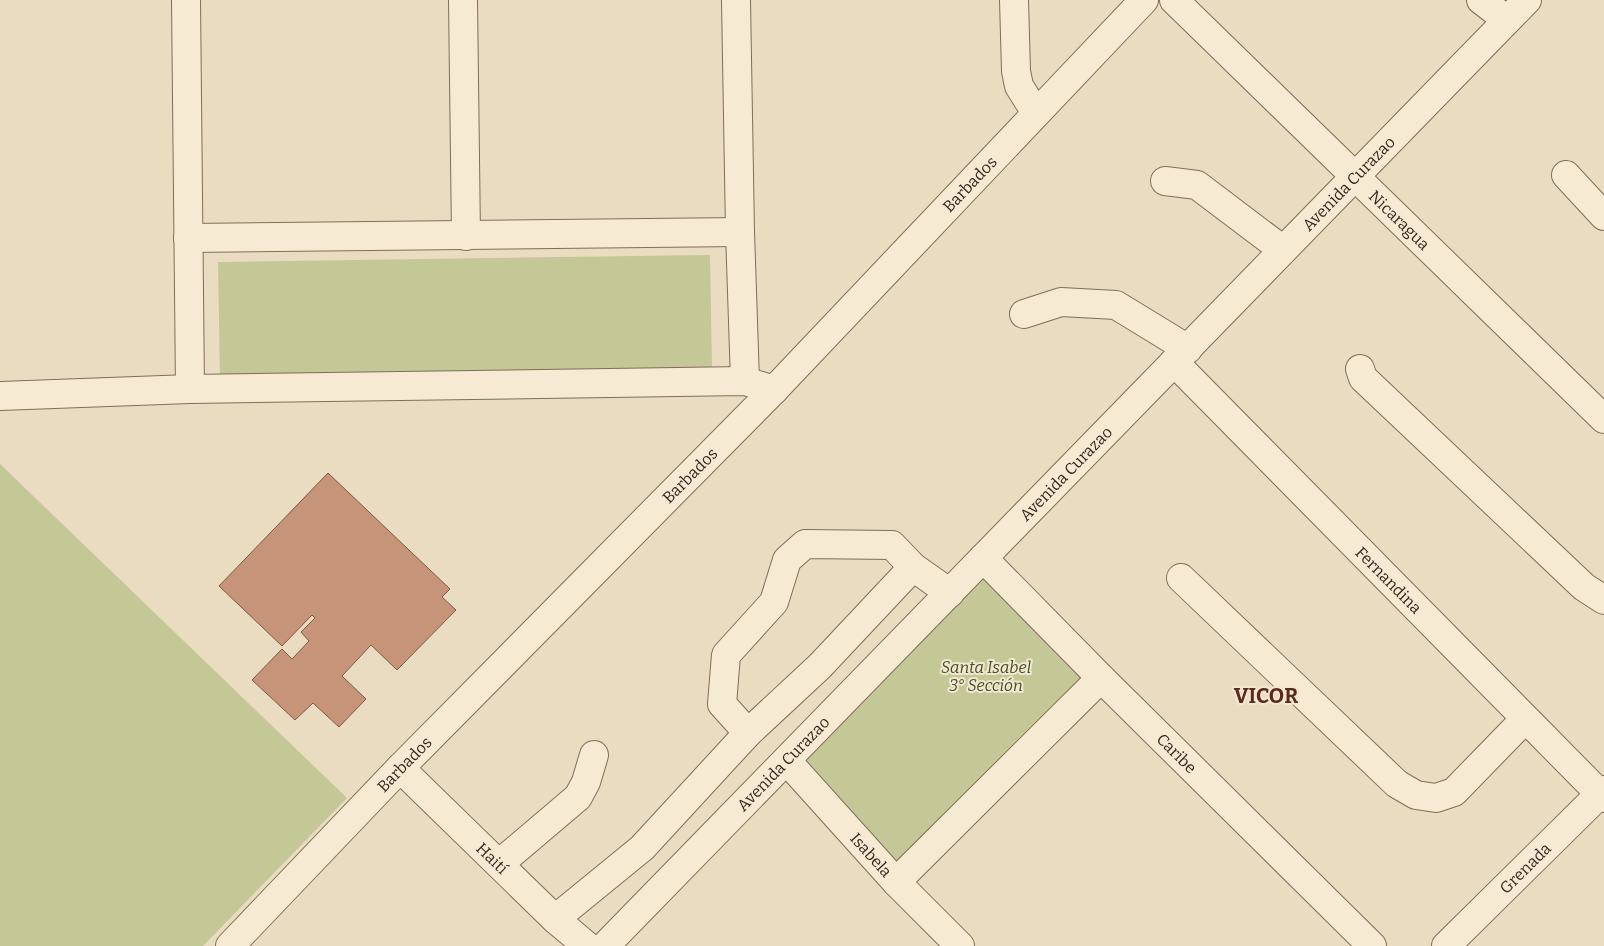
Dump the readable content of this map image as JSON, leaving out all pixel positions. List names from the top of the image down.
{
  "streets": {
    "street": [
      "Barbados",
      "Avenida Curazao",
      "Nicaragua",
      "Fernandina",
      "Caribe",
      "Isabela",
      "Haití",
      "Grenada"
    ]
  },
  "crossings": [
    ["Barbados", "Haití"],
    ["Avenida Curazao", "Nicaragua"],
    ["Avenida Curazao", "Fernandina"],
    ["Avenida Curazao", "Caribe"],
    ["Avenida Curazao", "Isabela"],
    ["Fernandina", "Grenada"]
  ],
  "districts": ["VICOR"],
  "parks": ["Santa Isabel 3° Sección"]
}
